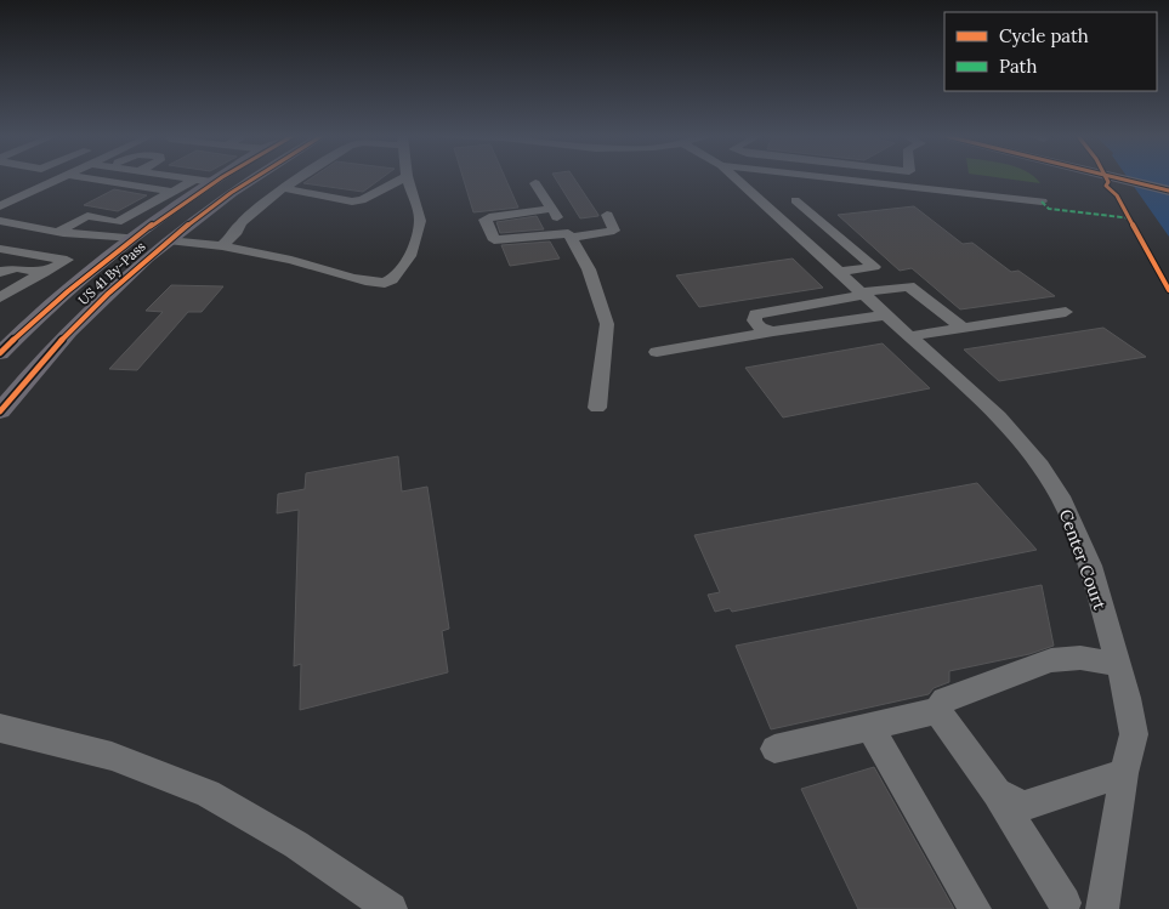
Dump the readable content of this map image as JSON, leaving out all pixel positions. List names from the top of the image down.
{
  "streets": {
    "main road": ["US 41 By-Pass"],
    "street": ["Center Court"]
  },
  "legend": ["Cycle path", "Path"]
}
